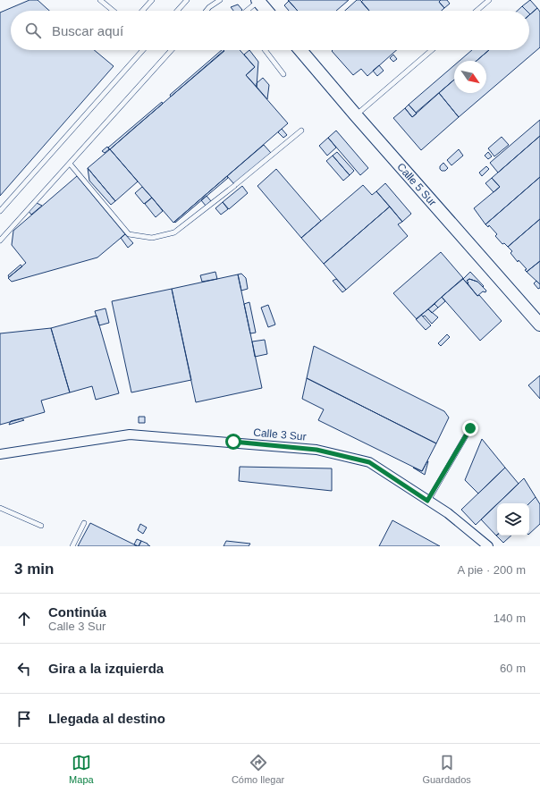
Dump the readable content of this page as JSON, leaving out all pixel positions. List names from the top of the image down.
{
  "streets": {
    "street": ["Calle 5 Sur", "Calle 3 Sur"]
  },
  "north": "bottom right",
  "page": {
    "search": "Buscar aquí",
    "heading": ["3 min", "A pie · 200 m"],
    "list": [
      ["Continúa", "Calle 3 Sur", "140 m"],
      ["Gira a la izquierda", "60 m"],
      "Llegada al destino"
    ],
    "nav": ["Mapa", "Cómo llegar", "Guardados"]
  }
}
